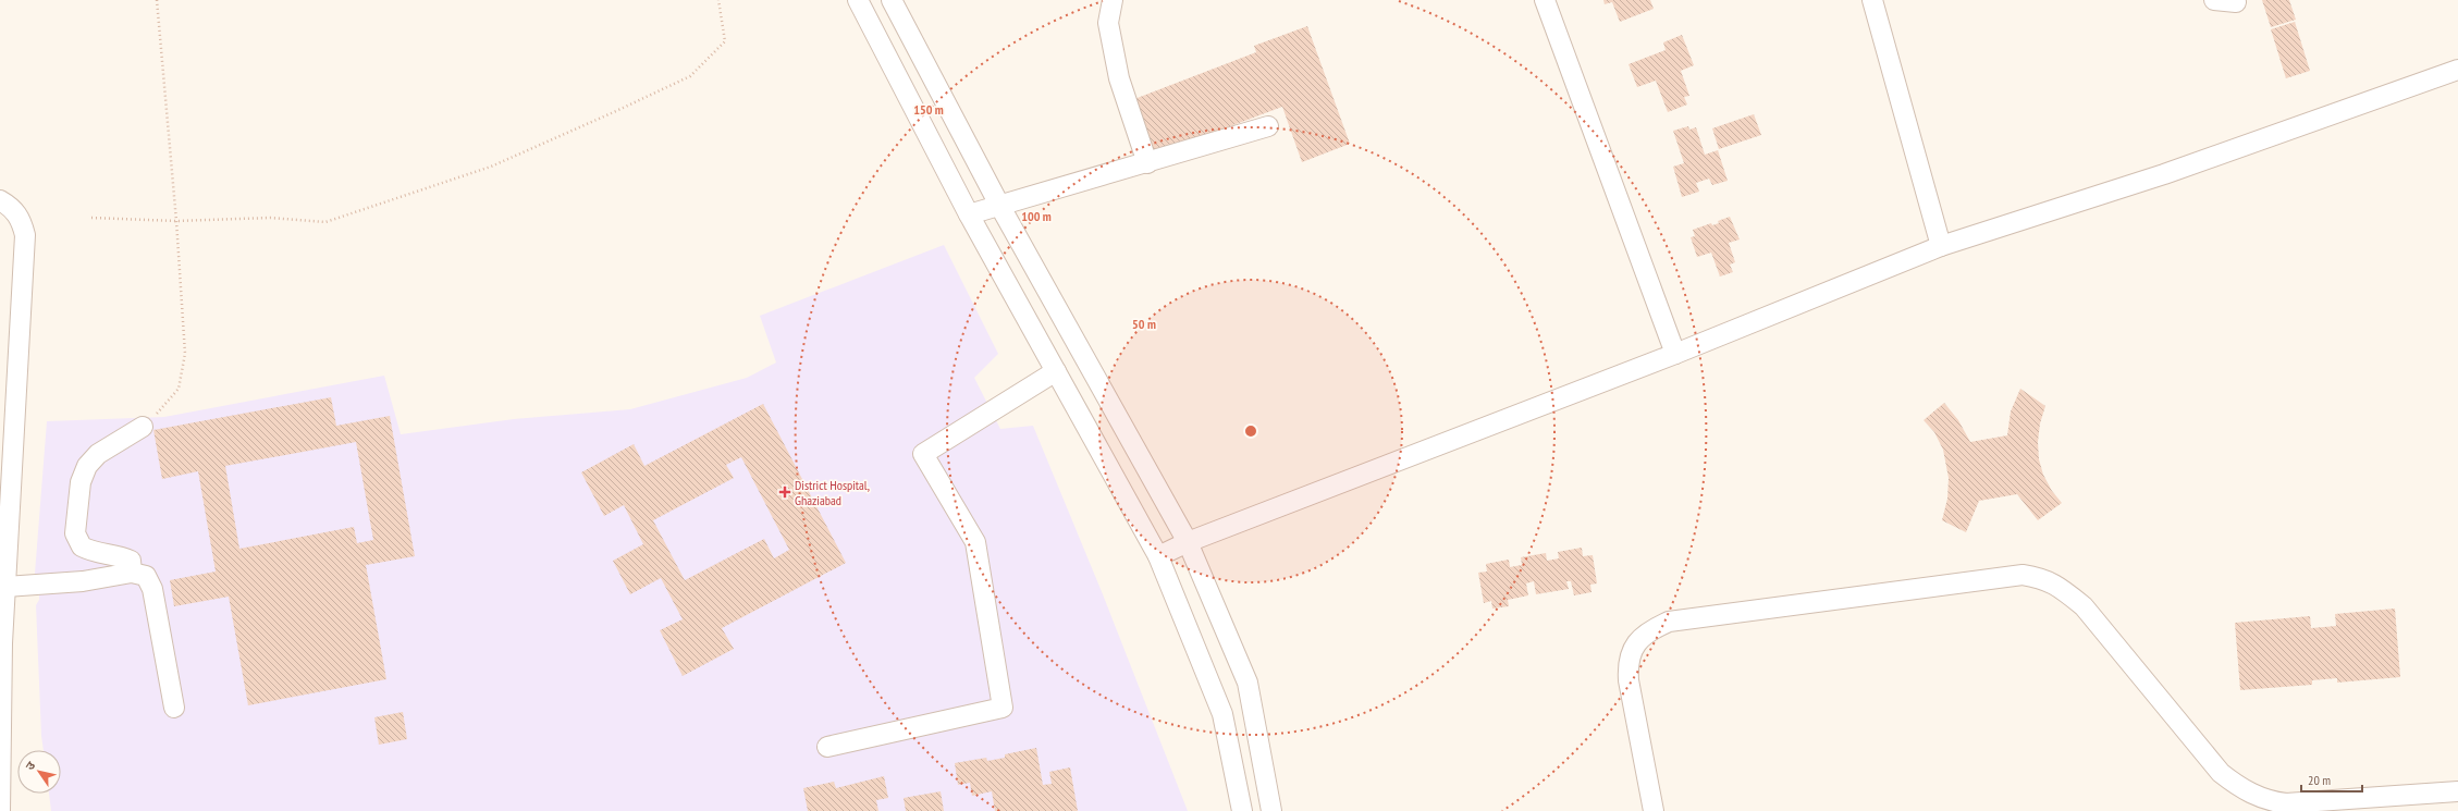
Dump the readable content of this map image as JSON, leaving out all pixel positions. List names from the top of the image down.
{
  "places": {
    "health": ["District Hospital, Ghaziabad"]
  },
  "scale_bar": "20 m",
  "north": "top left",
  "rings": ["150 m", "100 m", "50 m"]
}
